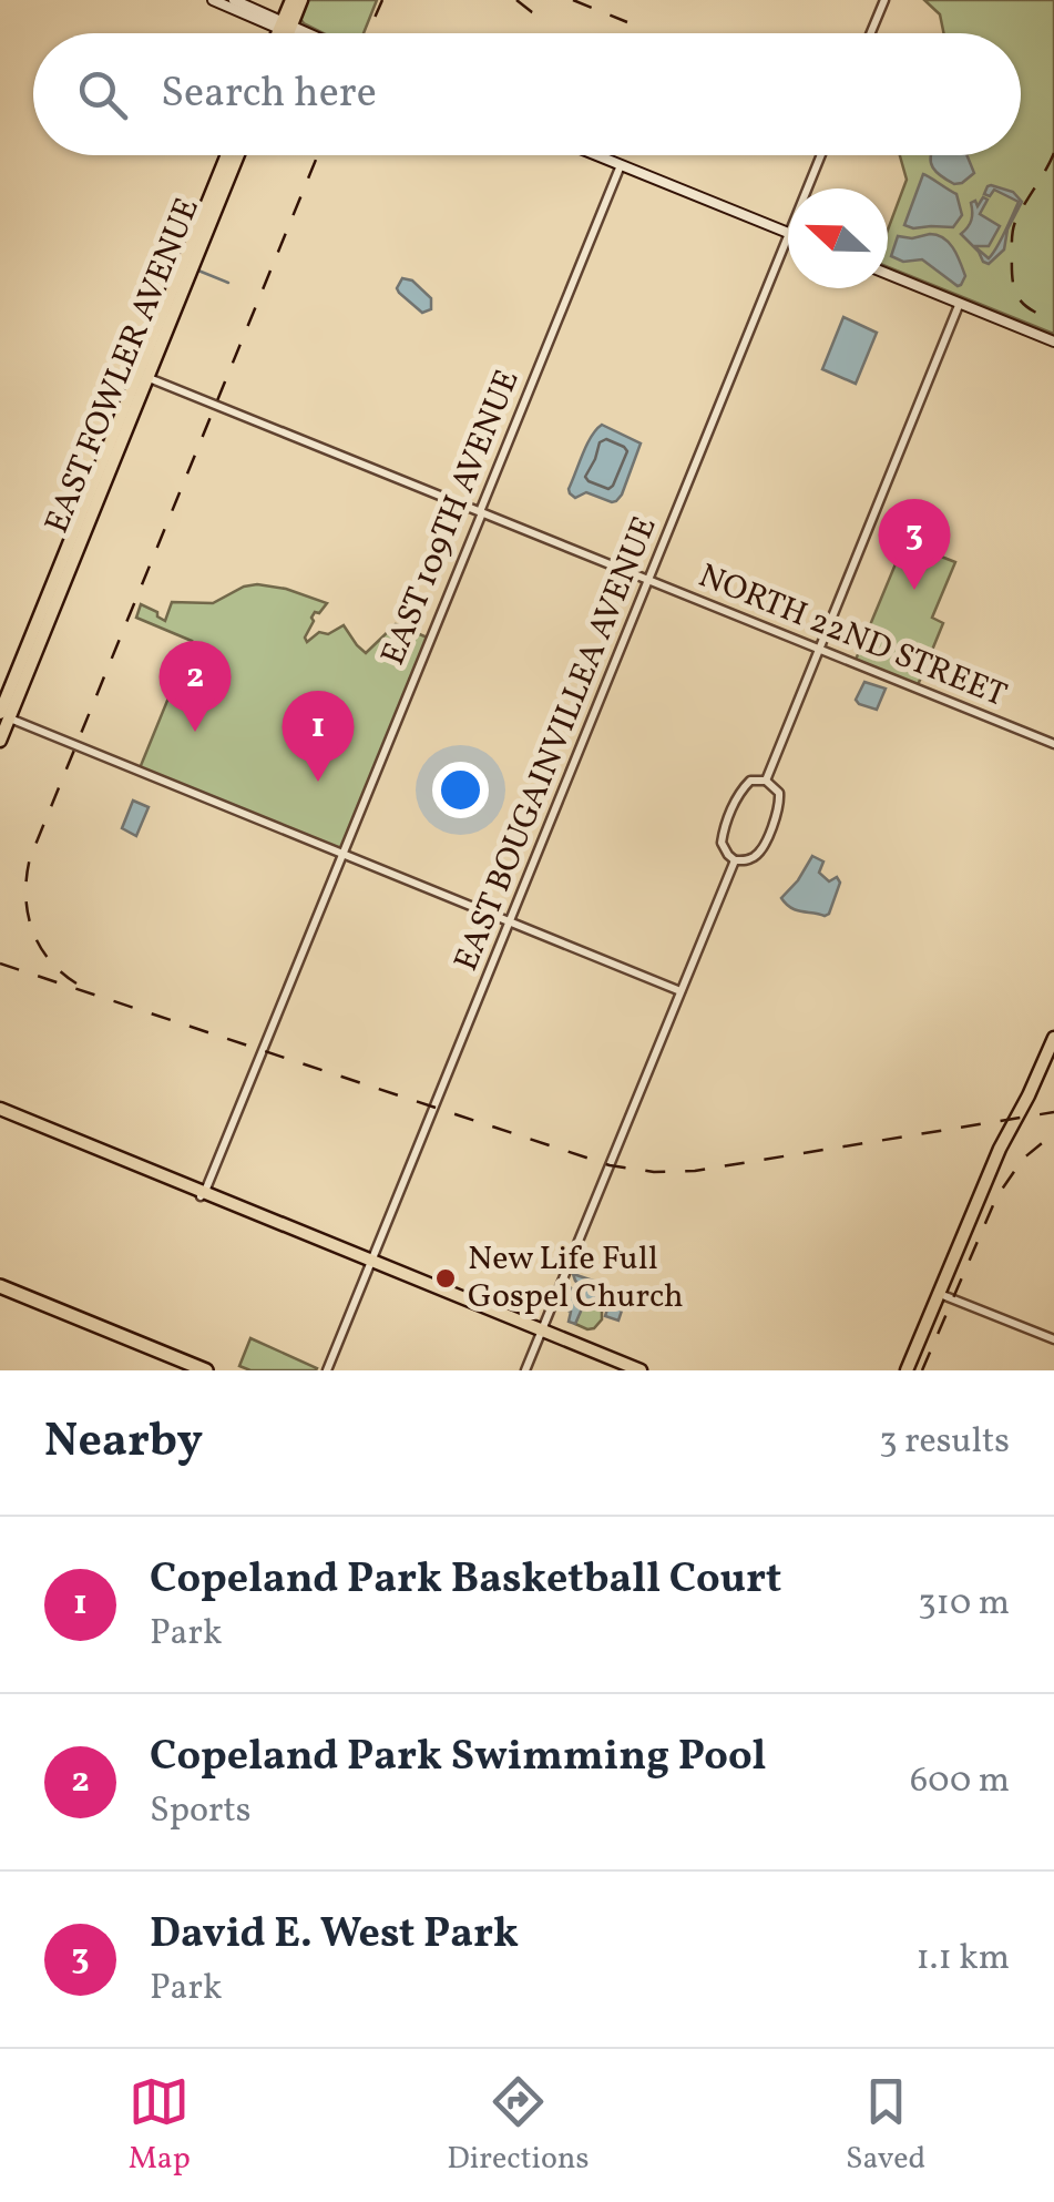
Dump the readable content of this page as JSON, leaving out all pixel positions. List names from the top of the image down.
{
  "streets": {
    "main road": ["EAST FOWLER AVENUE"],
    "street": ["EAST 109TH AVENUE", "NORTH 22ND STREET", "EAST BOUGAINVILLEA AVENUE"]
  },
  "crossings": [
    ["EAST FOWLER AVENUE", "NORTH 22ND STREET"],
    ["EAST 109TH AVENUE", "NORTH 22ND STREET"],
    ["NORTH 22ND STREET", "EAST BOUGAINVILLEA AVENUE"]
  ],
  "places": ["New Life Full Gospel Church"],
  "north": "left",
  "page": {
    "search": "Search here",
    "pins": ["3", "2", "1"],
    "heading": ["Nearby", "3 results"],
    "list": [
      {
        "mark": "1",
        "name": "Copeland Park Basketball Court",
        "note": "Park",
        "value": "310 m"
      },
      {
        "mark": "2",
        "name": "Copeland Park Swimming Pool",
        "note": "Sports",
        "value": "600 m"
      },
      {
        "mark": "3",
        "name": "David E. West Park",
        "note": "Park",
        "value": "1.1 km"
      }
    ],
    "nav": ["Map", "Directions", "Saved"]
  }
}
